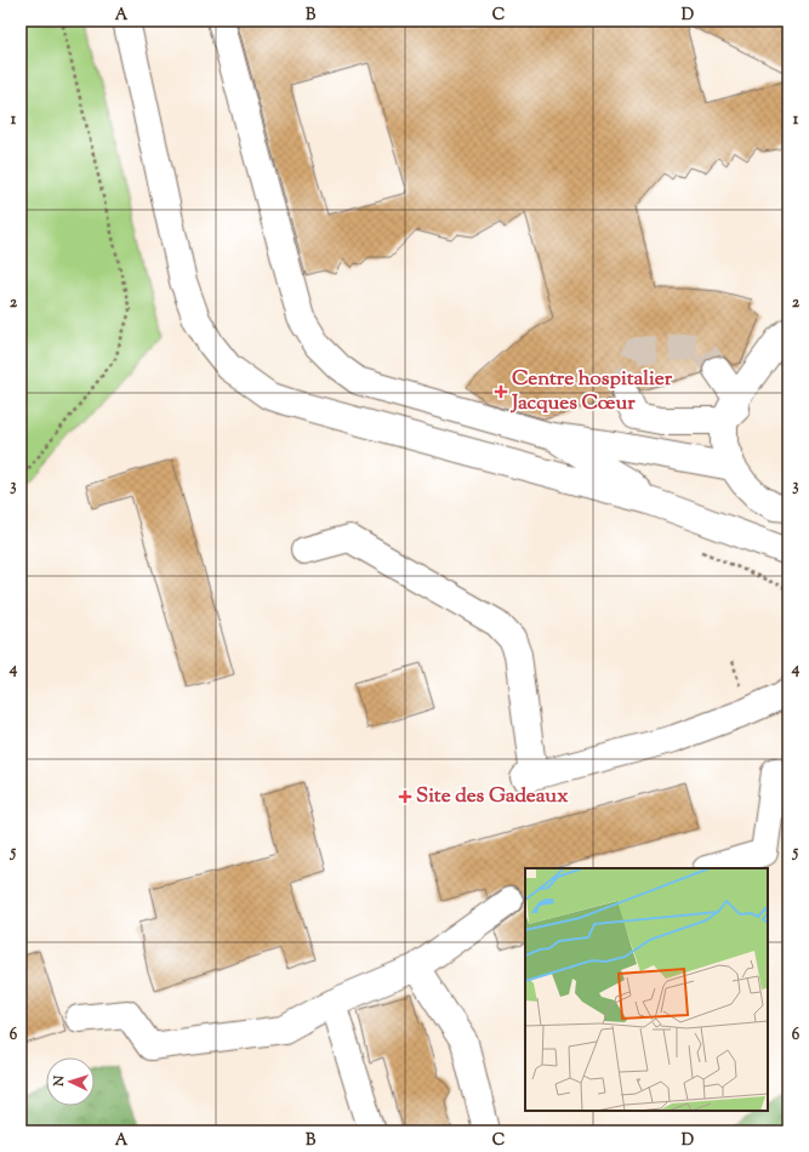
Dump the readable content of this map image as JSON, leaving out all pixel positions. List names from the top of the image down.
{
  "places": {
    "health": ["Centre hospitalier Jacques Cœur", "Site des Gadeaux"]
  },
  "north": "left",
  "grid": {
    "columns": [
      "A",
      "B",
      "C",
      "D"
    ],
    "rows": [
      "1",
      "2",
      "3",
      "4",
      "5",
      "6"
    ]
  }
}
